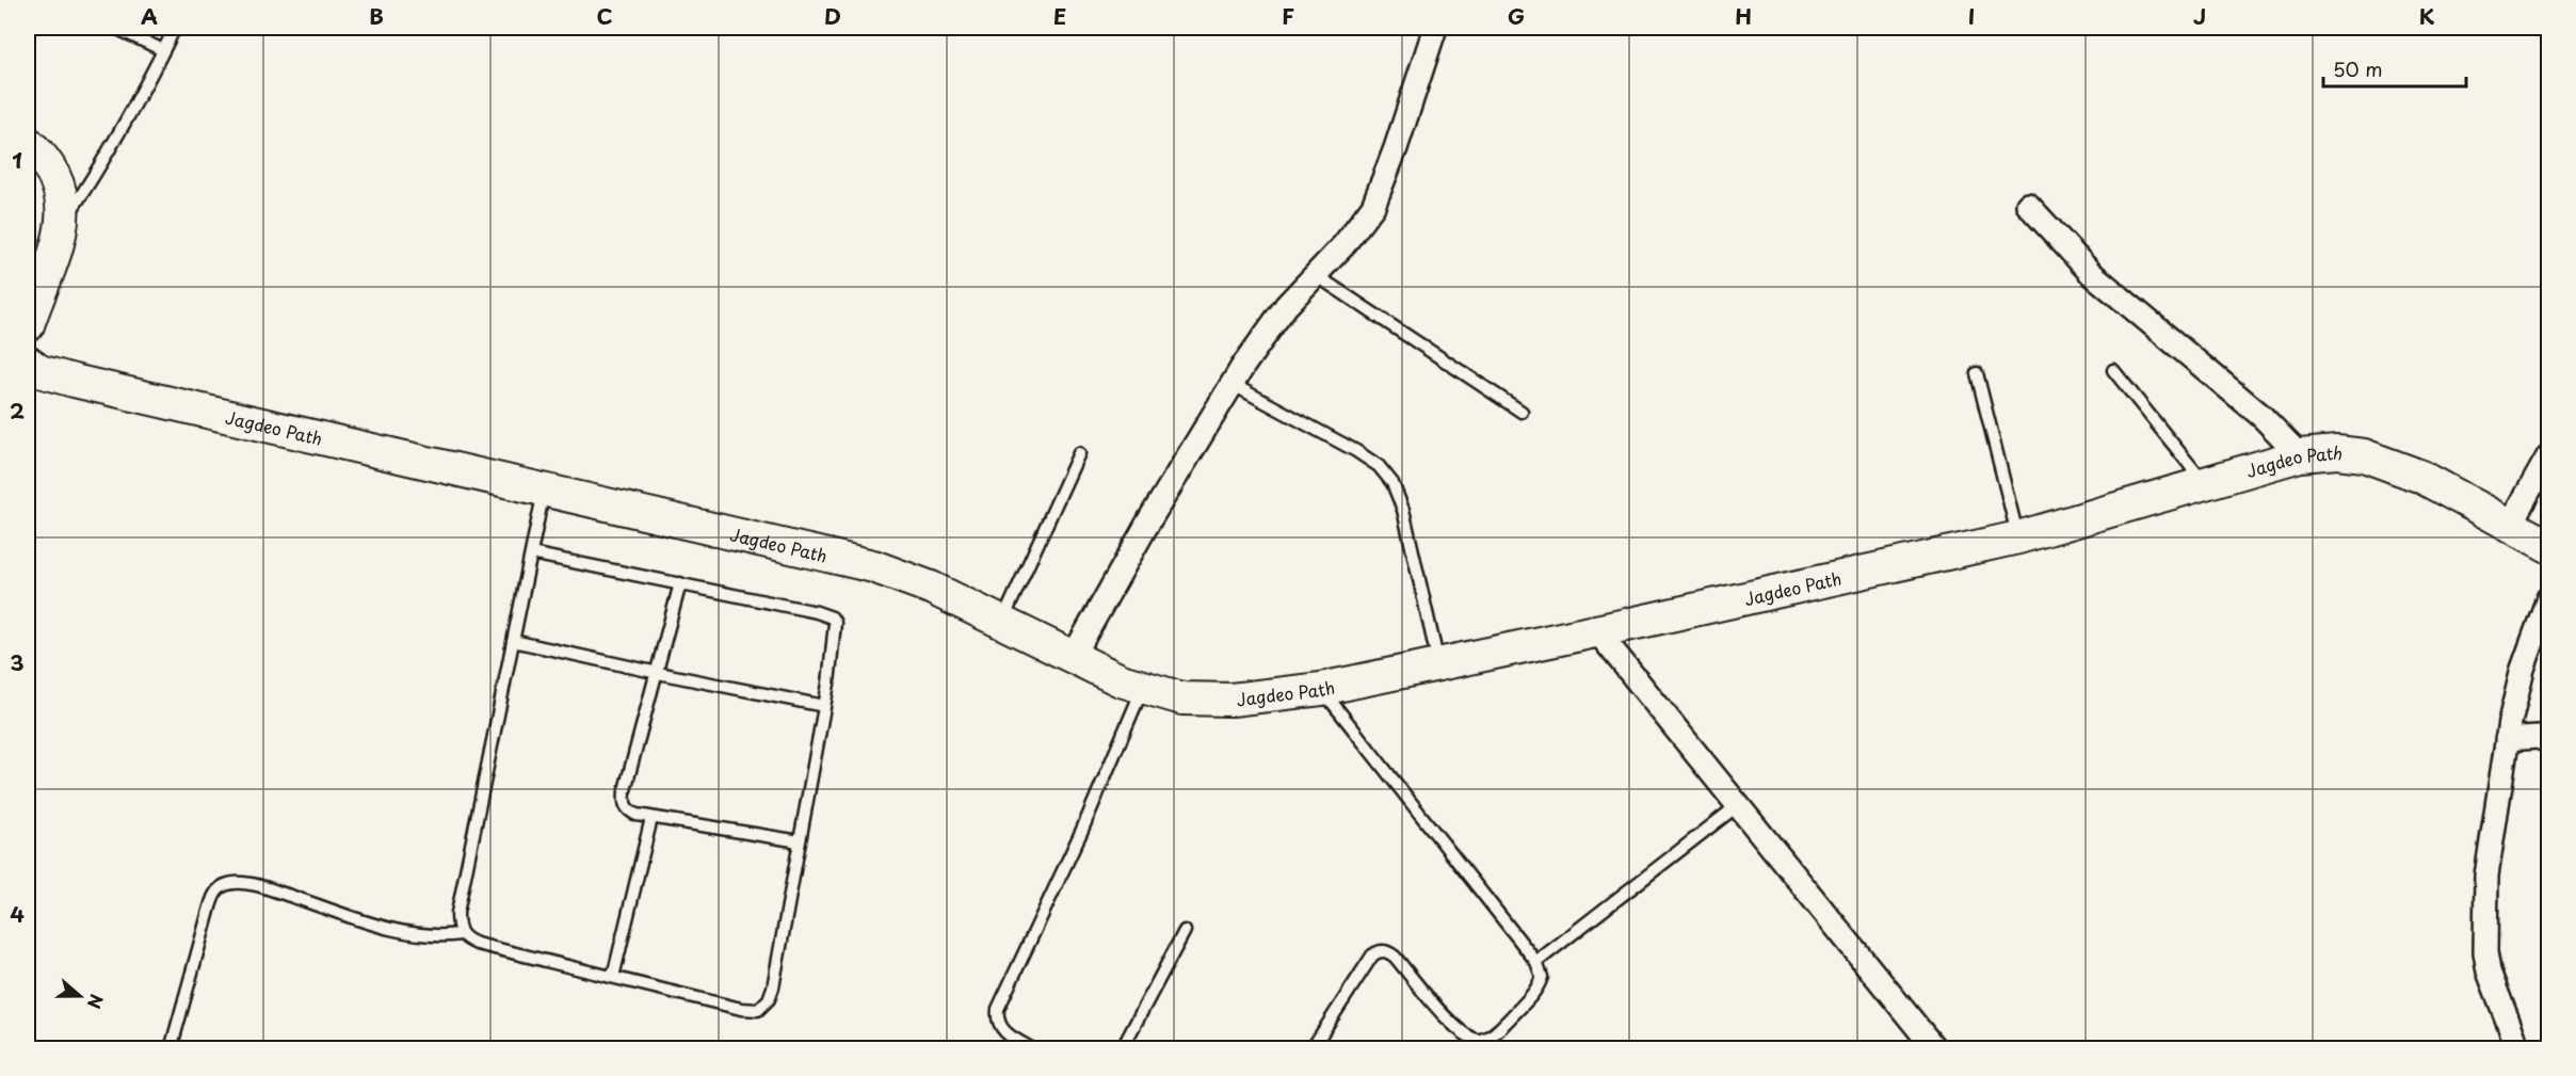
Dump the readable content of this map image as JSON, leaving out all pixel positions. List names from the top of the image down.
{
  "streets": {
    "main road": ["Jagdeo Path"]
  },
  "scale_bar": "50 m",
  "north": "right",
  "grid": {
    "columns": [
      "A",
      "B",
      "C",
      "D",
      "E",
      "F",
      "G",
      "H",
      "I",
      "J",
      "K"
    ],
    "rows": [
      "1",
      "2",
      "3",
      "4"
    ]
  }
}
